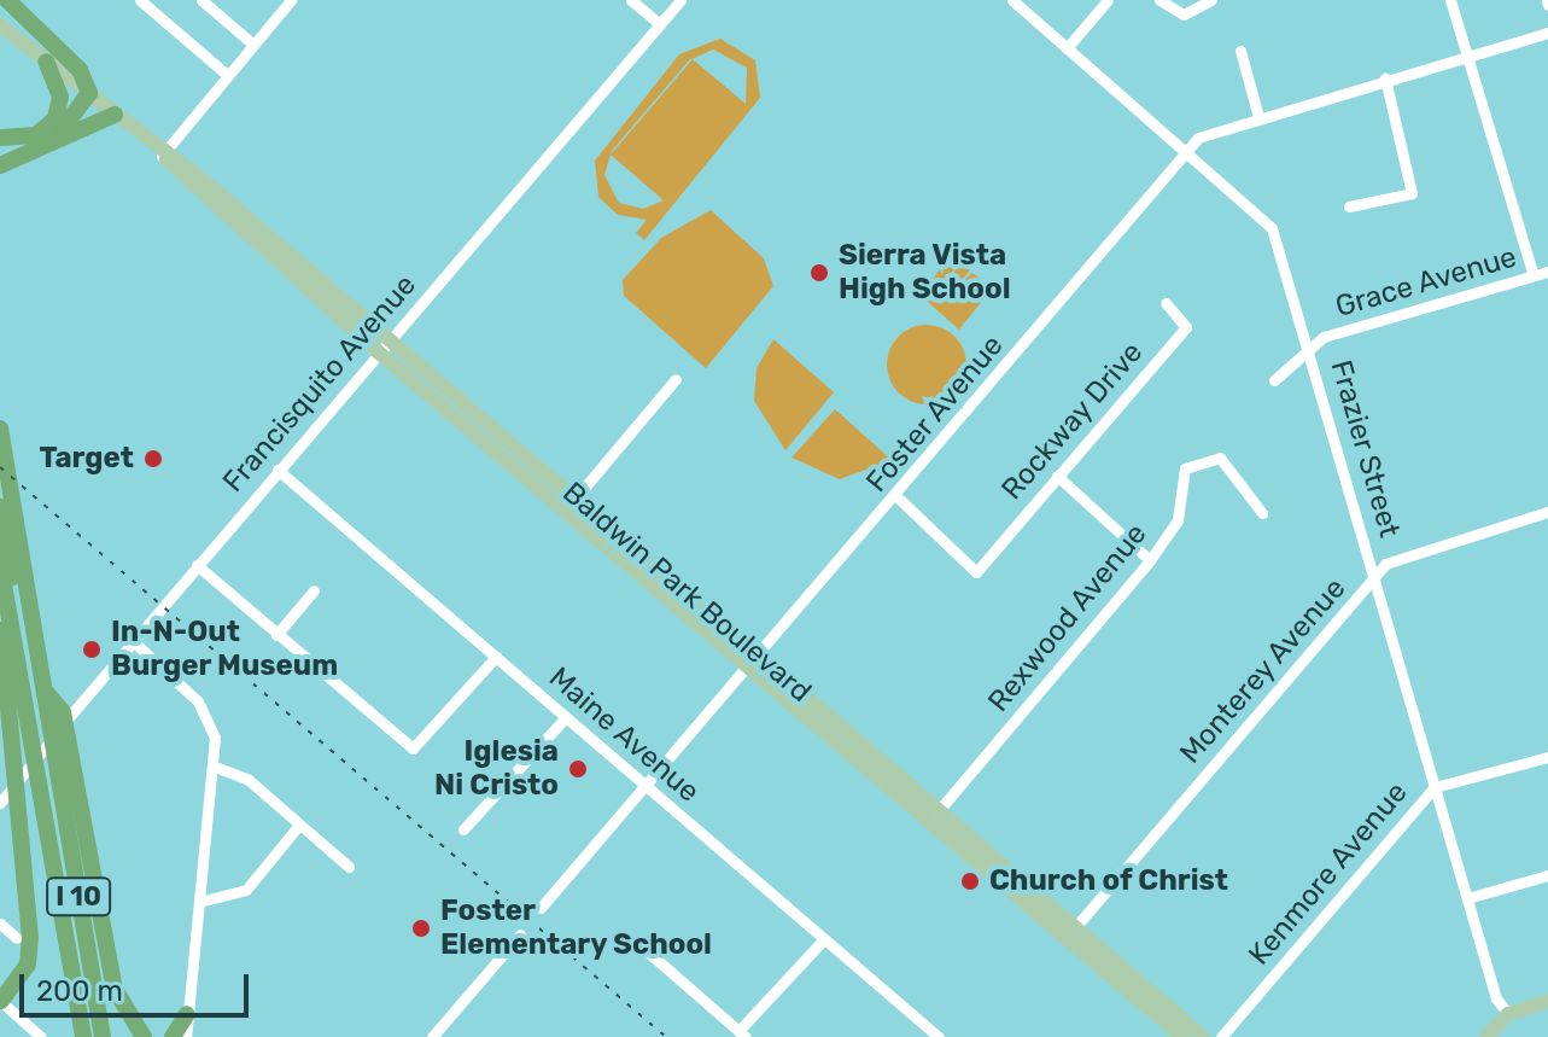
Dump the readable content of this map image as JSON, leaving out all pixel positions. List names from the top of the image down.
{
  "streets": {
    "highway": ["I 10"],
    "main road": ["Baldwin Park Boulevard"],
    "street": [
      "Grace Avenue",
      "Francisquito Avenue",
      "Foster Avenue",
      "Rockway Drive",
      "Frazier Street",
      "Rexwood Avenue",
      "Monterey Avenue",
      "Maine Avenue",
      "Kenmore Avenue"
    ]
  },
  "crossings": [
    ["Grace Avenue", "Frazier Street"],
    ["Francisquito Avenue", "Baldwin Park Boulevard"],
    ["Francisquito Avenue", "Maine Avenue"],
    ["Foster Avenue", "Rockway Drive"],
    ["Foster Avenue", "Frazier Street"],
    ["Foster Avenue", "Baldwin Park Boulevard"],
    ["Foster Avenue", "Maine Avenue"],
    ["Frazier Street", "Monterey Avenue"],
    ["Frazier Street", "Kenmore Avenue"],
    ["Baldwin Park Boulevard", "Rexwood Avenue"],
    ["Baldwin Park Boulevard", "Monterey Avenue"]
  ],
  "places": [
    "Sierra Vista High School",
    "Target",
    "In-N-Out Burger Museum",
    "Iglesia Ni Cristo",
    "Church of Christ",
    "Foster Elementary School"
  ],
  "scale_bar": "200 m"
}
